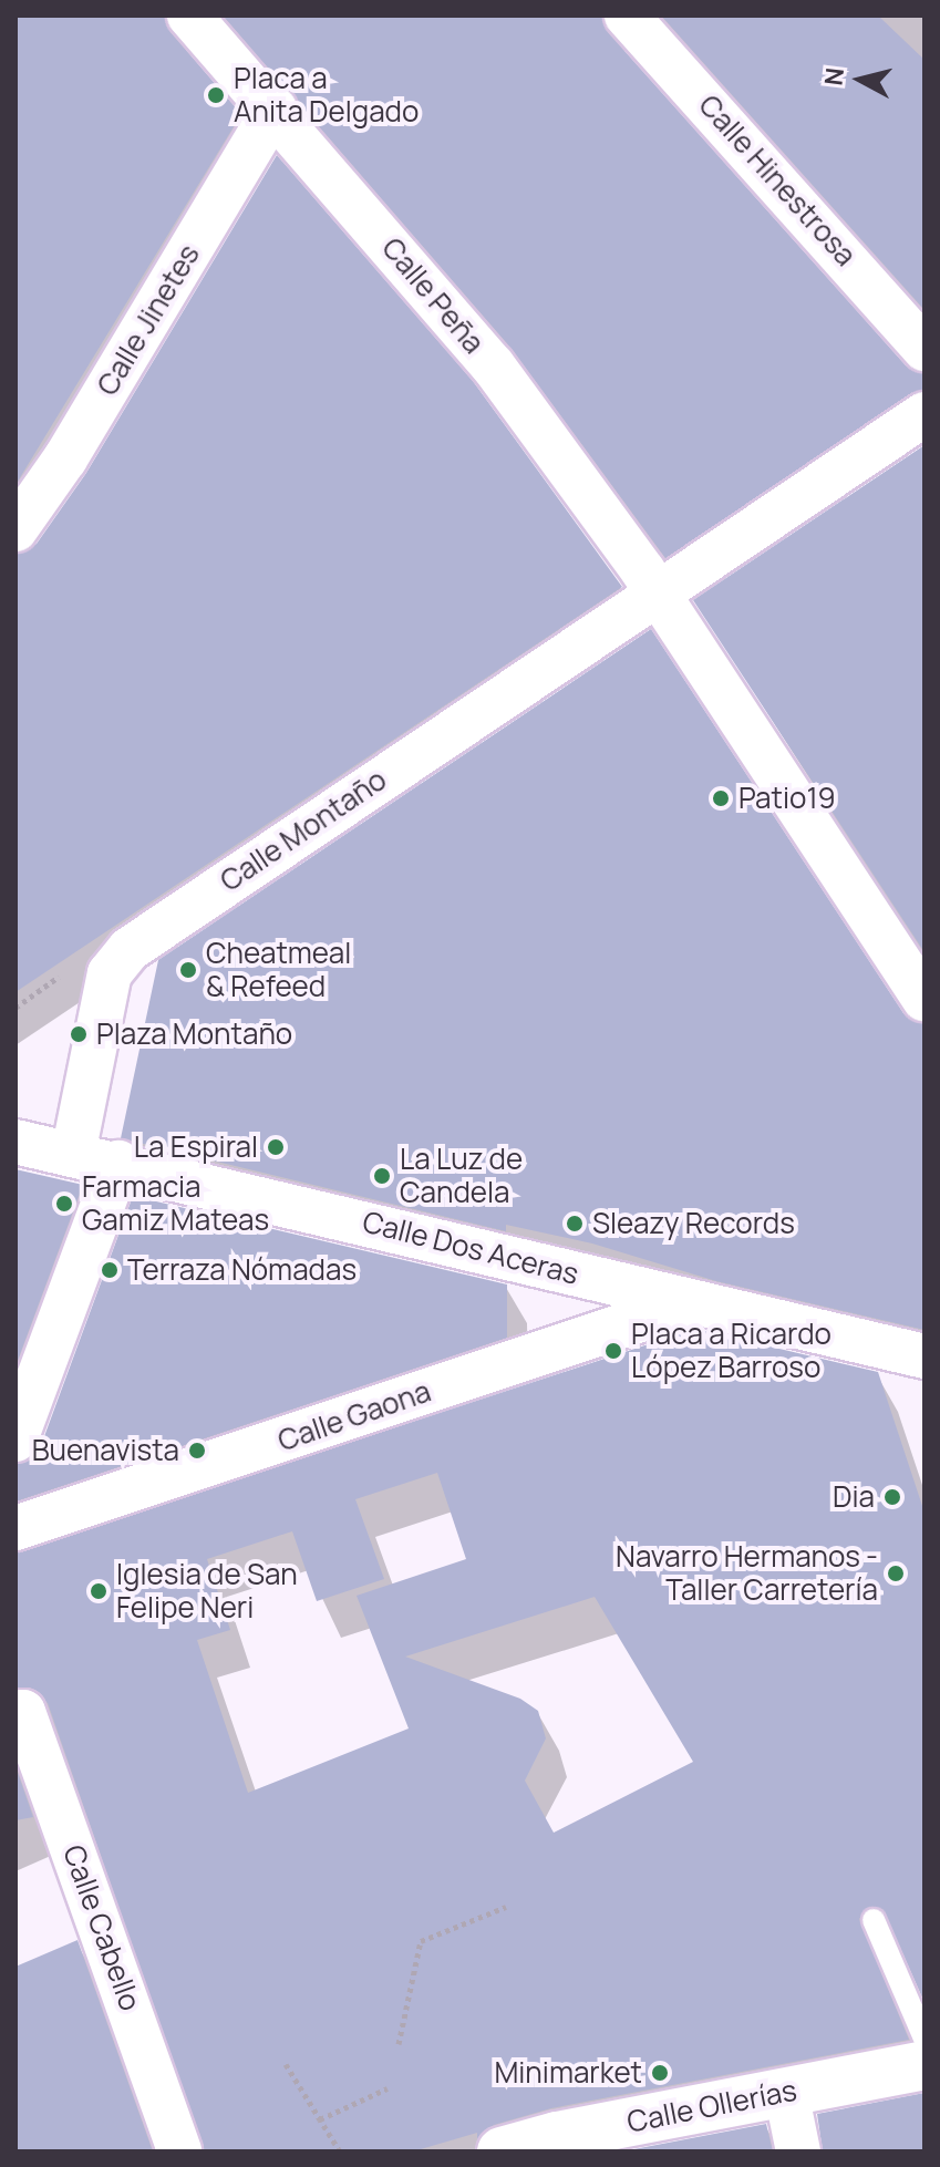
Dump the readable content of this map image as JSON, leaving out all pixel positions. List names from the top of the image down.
{
  "streets": {
    "street": [
      "Calle Hinestrosa",
      "Calle Peña",
      "Calle Jinetes",
      "Calle Montaño",
      "Calle Dos Aceras",
      "Calle Gaona",
      "Calle Cabello",
      "Calle Ollerías"
    ]
  },
  "crossings": [
    ["Calle Peña", "Calle Jinetes"],
    ["Calle Peña", "Calle Montaño"],
    ["Calle Montaño", "Calle Dos Aceras"],
    ["Calle Dos Aceras", "Calle Gaona"]
  ],
  "places": [
    "Placa a Anita Delgado",
    "Patio19",
    "Cheatmeal & Refeed",
    "Plaza Montaño",
    "La Espiral",
    "La Luz de Candela",
    "Farmacia Gamiz Mateas",
    "Sleazy Records",
    "Terraza Nómadas",
    "Placa a Ricardo López Barroso",
    "Buenavista",
    "Dia",
    "Navarro Hermanos - Taller Carretería",
    "Iglesia de San Felipe Neri",
    "Minimarket"
  ],
  "north": "left"
}
